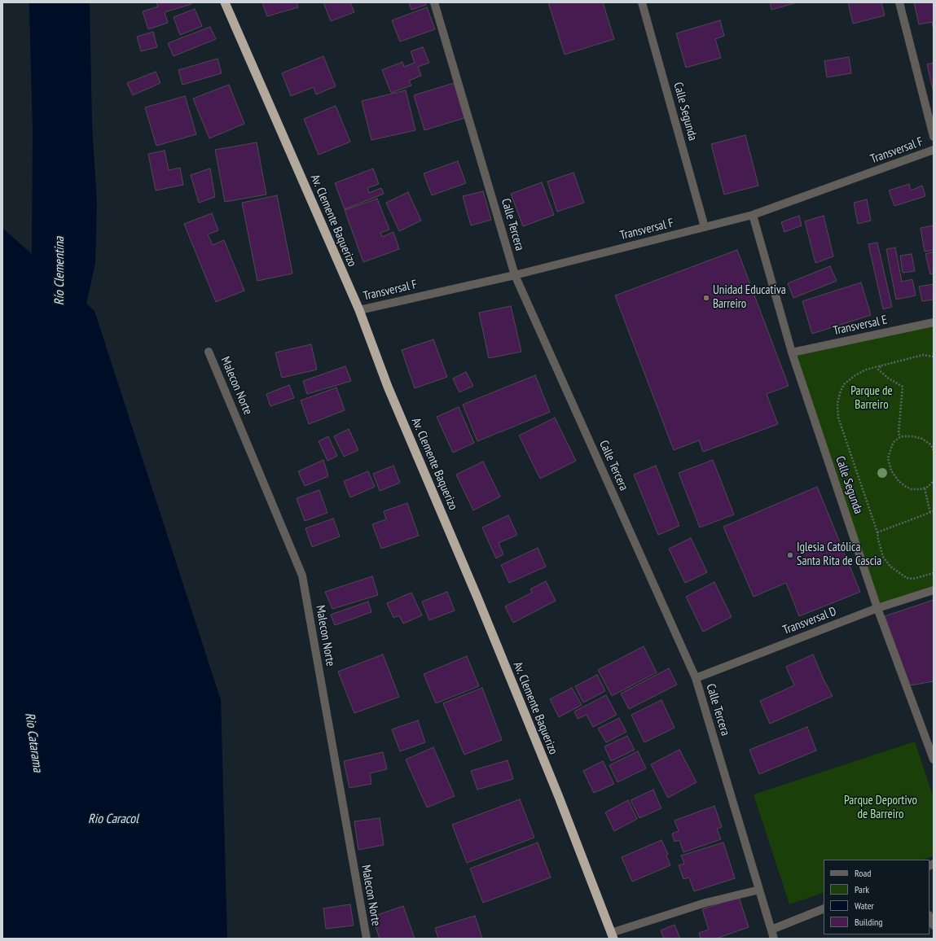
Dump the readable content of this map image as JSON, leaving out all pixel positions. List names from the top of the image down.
{
  "streets": {
    "highway": ["Av. Clemente Baquerizo"],
    "street": [
      "Calle Segunda",
      "Transversal F",
      "Calle Tercera",
      "Transversal E",
      "Malecon Norte",
      "Transversal D"
    ]
  },
  "crossings": [
    ["Calle Segunda", "Transversal F"],
    ["Calle Segunda", "Transversal E"],
    ["Calle Segunda", "Transversal D"],
    ["Transversal F", "Av. Clemente Baquerizo"],
    ["Transversal F", "Calle Tercera"],
    ["Calle Tercera", "Transversal D"]
  ],
  "water": ["Río Clementina", "Rio Catarama", "Rio Caracol"],
  "parks": ["Parque de Barreiro", "Parque Deportivo de Barreiro"],
  "places": ["Unidad Educativa Barreiro", "Iglesia Católica Santa Rita de Cascia"],
  "legend": [
    "Road",
    "Park",
    "Water",
    "Building"
  ]
}
